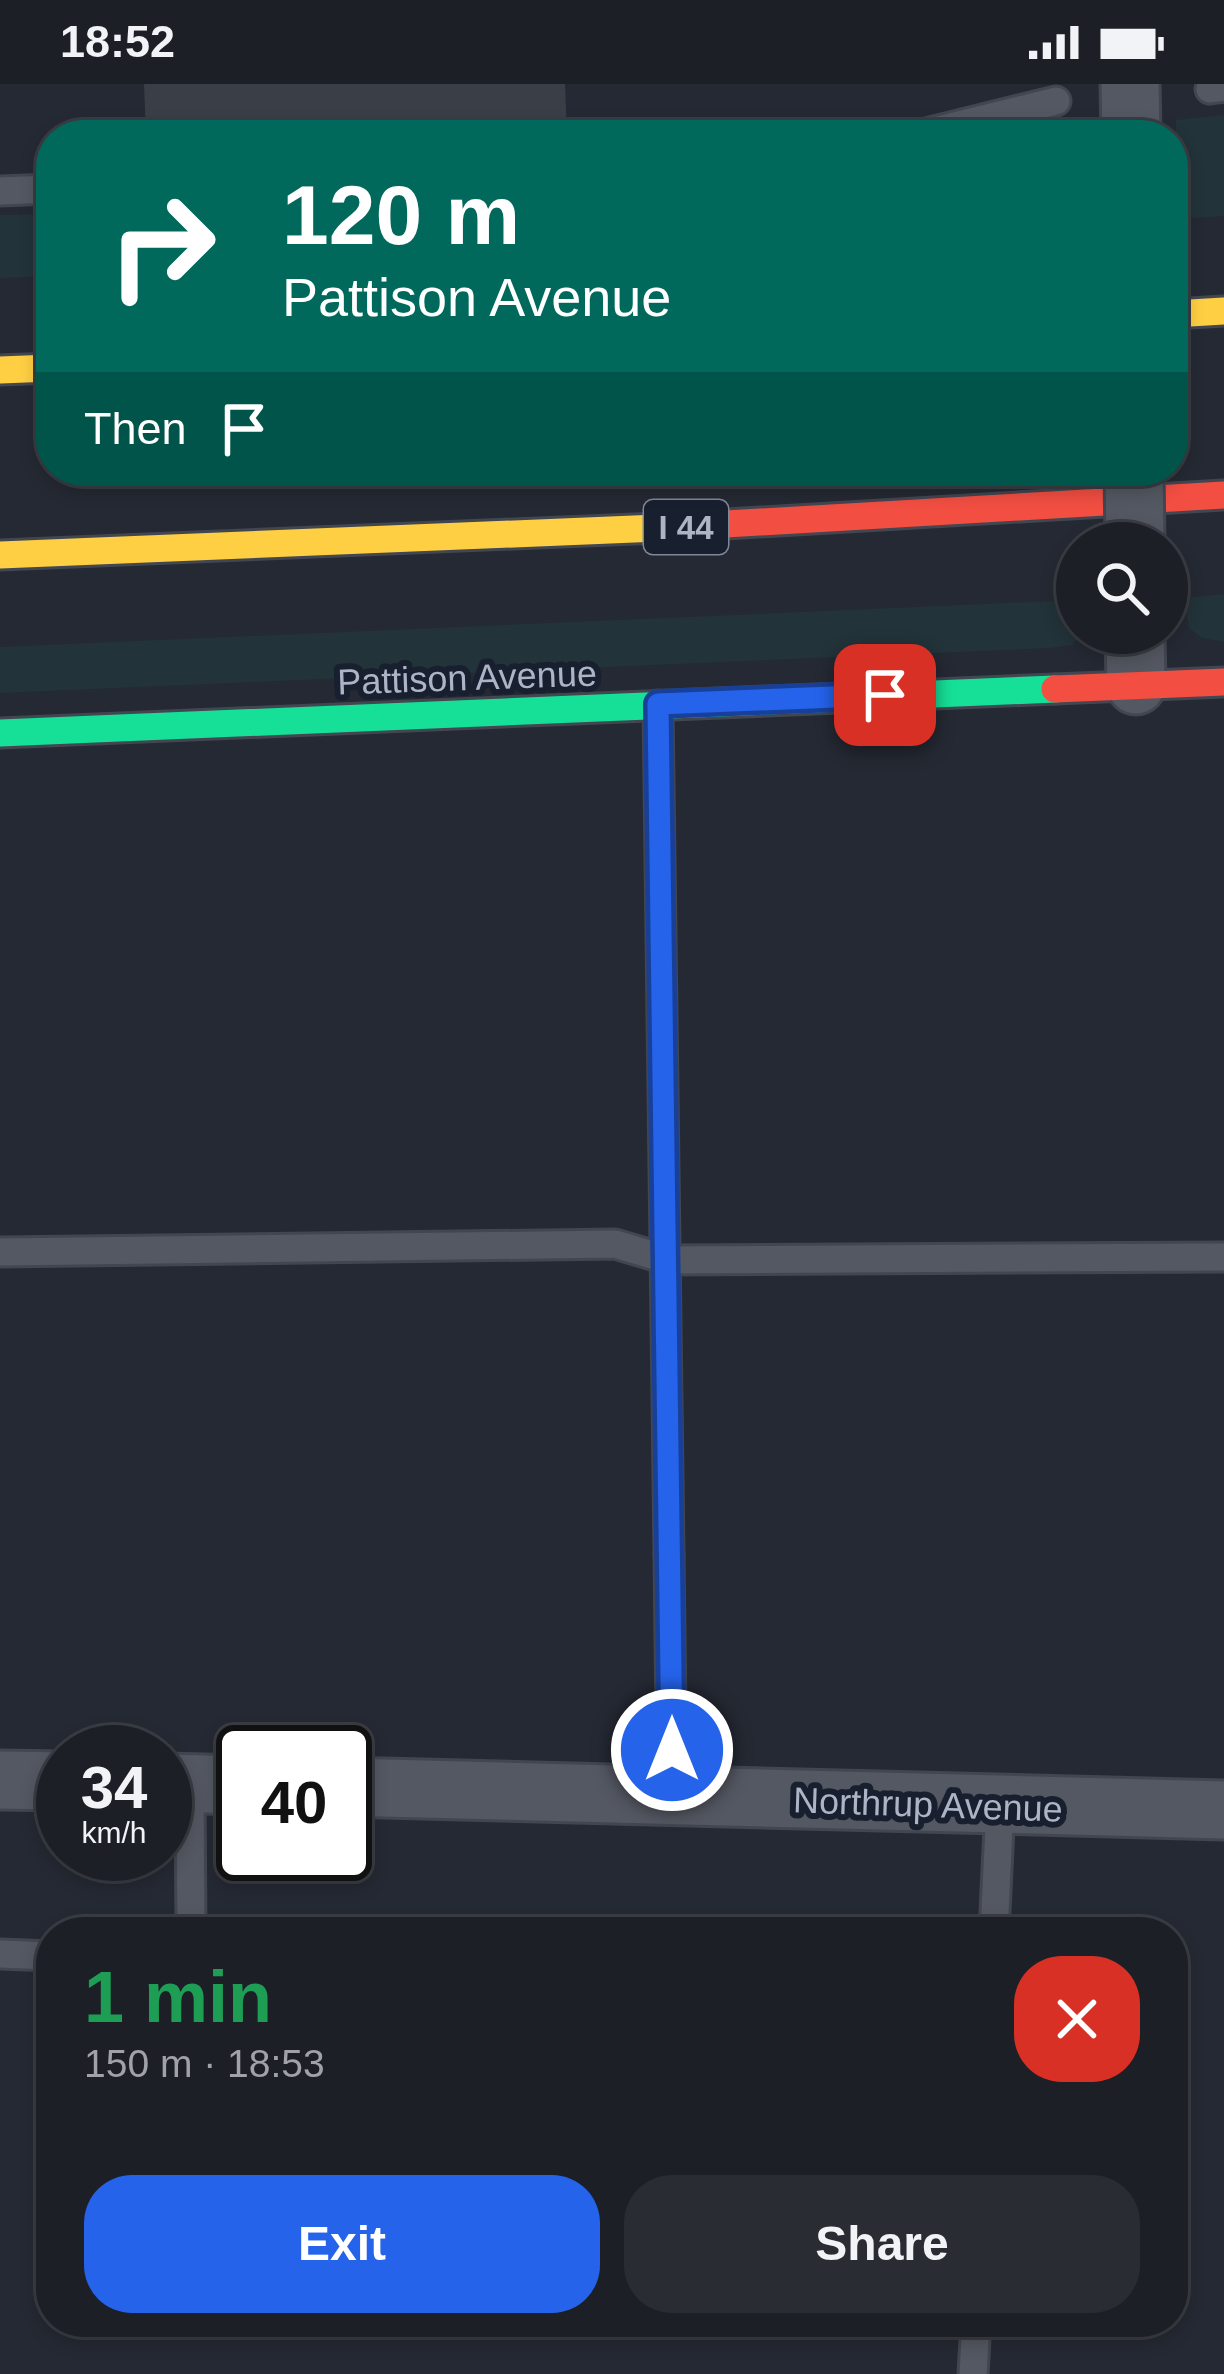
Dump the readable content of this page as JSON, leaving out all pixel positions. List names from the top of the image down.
{
  "streets": {
    "main road": ["I 44", "Pattison Avenue"],
    "street": ["Northrup Avenue"]
  },
  "page": {
    "status": "18:52",
    "turn": ["120 m", "Pattison Avenue"],
    "then": "Then",
    "speed": "34 km/h",
    "limit": "40",
    "heading": ["1 min", "150 m · 18:53"],
    "buttons": ["Exit", "Share"]
  }
}
